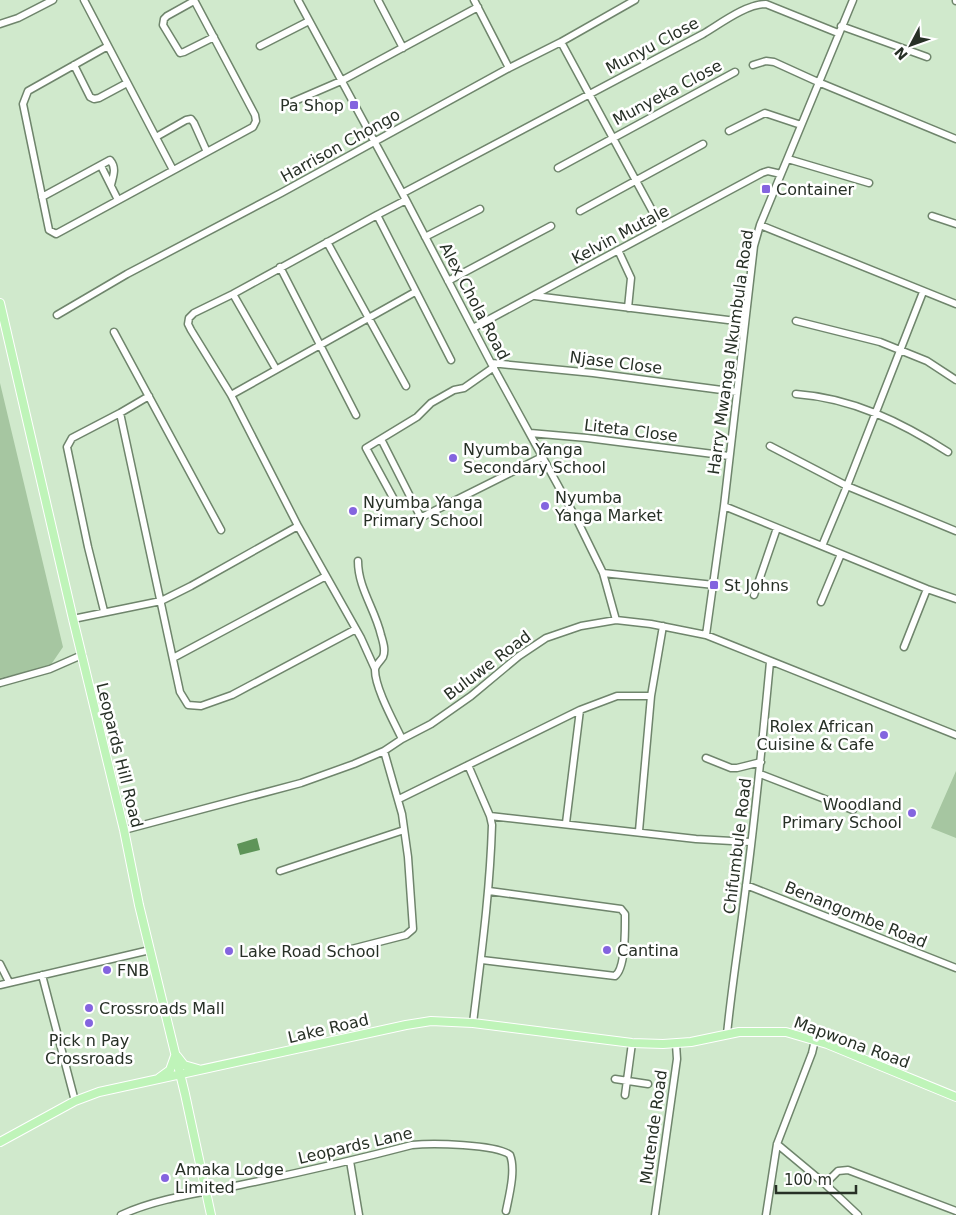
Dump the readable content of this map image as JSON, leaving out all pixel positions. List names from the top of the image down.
{
  "streets": {
    "main road": ["Leopards Hill Road", "Lake Road", "Mapwona Road"],
    "street": [
      "Munyu Close",
      "Munyeka Close",
      "Harrison Chongo",
      "Kelvin Mutale",
      "Alex Chola Road",
      "Harry Mwanga Nkumbula Road",
      "Njase Close",
      "Liteta Close",
      "Buluwe Road",
      "Chifumbule Road",
      "Benangombe Road",
      "Mutende Road",
      "Leopards Lane"
    ]
  },
  "crossings": [
    ["Munyu Close", "Alex Chola Road"],
    ["Munyu Close", "Harry Mwanga Nkumbula Road"],
    ["Harrison Chongo", "Alex Chola Road"],
    ["Kelvin Mutale", "Alex Chola Road"],
    ["Kelvin Mutale", "Harry Mwanga Nkumbula Road"],
    ["Alex Chola Road", "Njase Close"],
    ["Alex Chola Road", "Liteta Close"],
    ["Alex Chola Road", "Buluwe Road"],
    ["Harry Mwanga Nkumbula Road", "Njase Close"],
    ["Harry Mwanga Nkumbula Road", "Liteta Close"],
    ["Harry Mwanga Nkumbula Road", "Buluwe Road"],
    ["Buluwe Road", "Leopards Hill Road"],
    ["Buluwe Road", "Chifumbule Road"],
    ["Leopards Hill Road", "Lake Road"],
    ["Leopards Hill Road", "Leopards Lane"],
    ["Chifumbule Road", "Benangombe Road"],
    ["Chifumbule Road", "Mapwona Road"],
    ["Lake Road", "Mapwona Road"],
    ["Lake Road", "Mutende Road"],
    ["Mapwona Road", "Mutende Road"]
  ],
  "places": {
    "transit": ["Pa Shop", "Container", "St Johns"],
    "other": [
      "Nyumba Yanga Secondary School",
      "Nyumba Yanga Market",
      "Nyumba Yanga Primary School",
      "Rolex African Cuisine & Cafe",
      "Woodland Primary School",
      "Cantina",
      "Lake Road School",
      "FNB",
      "Crossroads Mall",
      "Pick n Pay Crossroads",
      "Amaka Lodge Limited"
    ]
  },
  "scale_bar": "100 m",
  "north": "bottom left"
}
